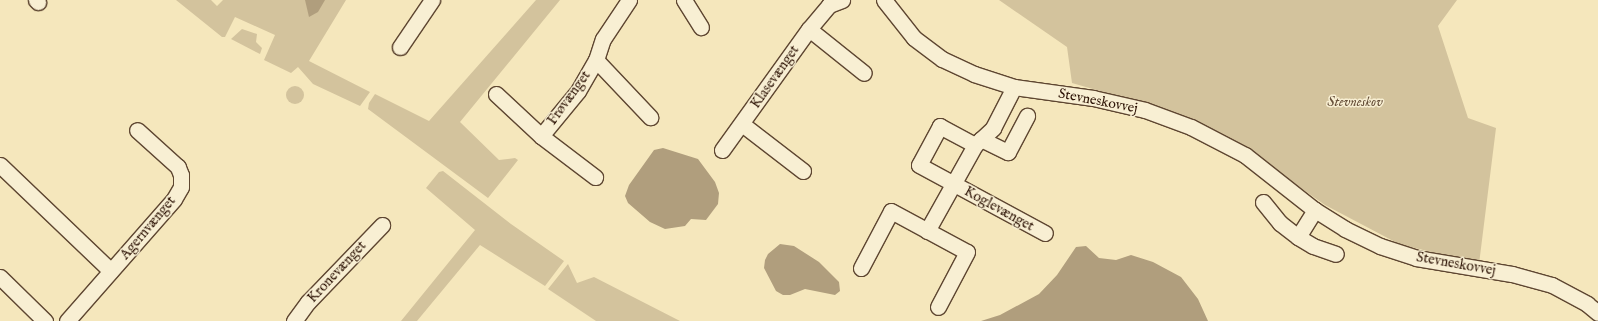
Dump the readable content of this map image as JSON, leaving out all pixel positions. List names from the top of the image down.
{
  "streets": {
    "street": [
      "Klasevænget",
      "Frøvænget",
      "Stevneskovvej",
      "Koglevænget",
      "Agernvænget",
      "Kronevænget"
    ]
  },
  "crossings": [
    ["Stevneskovvej", "Koglevænget"]
  ],
  "parks": ["Stevneskov"]
}
